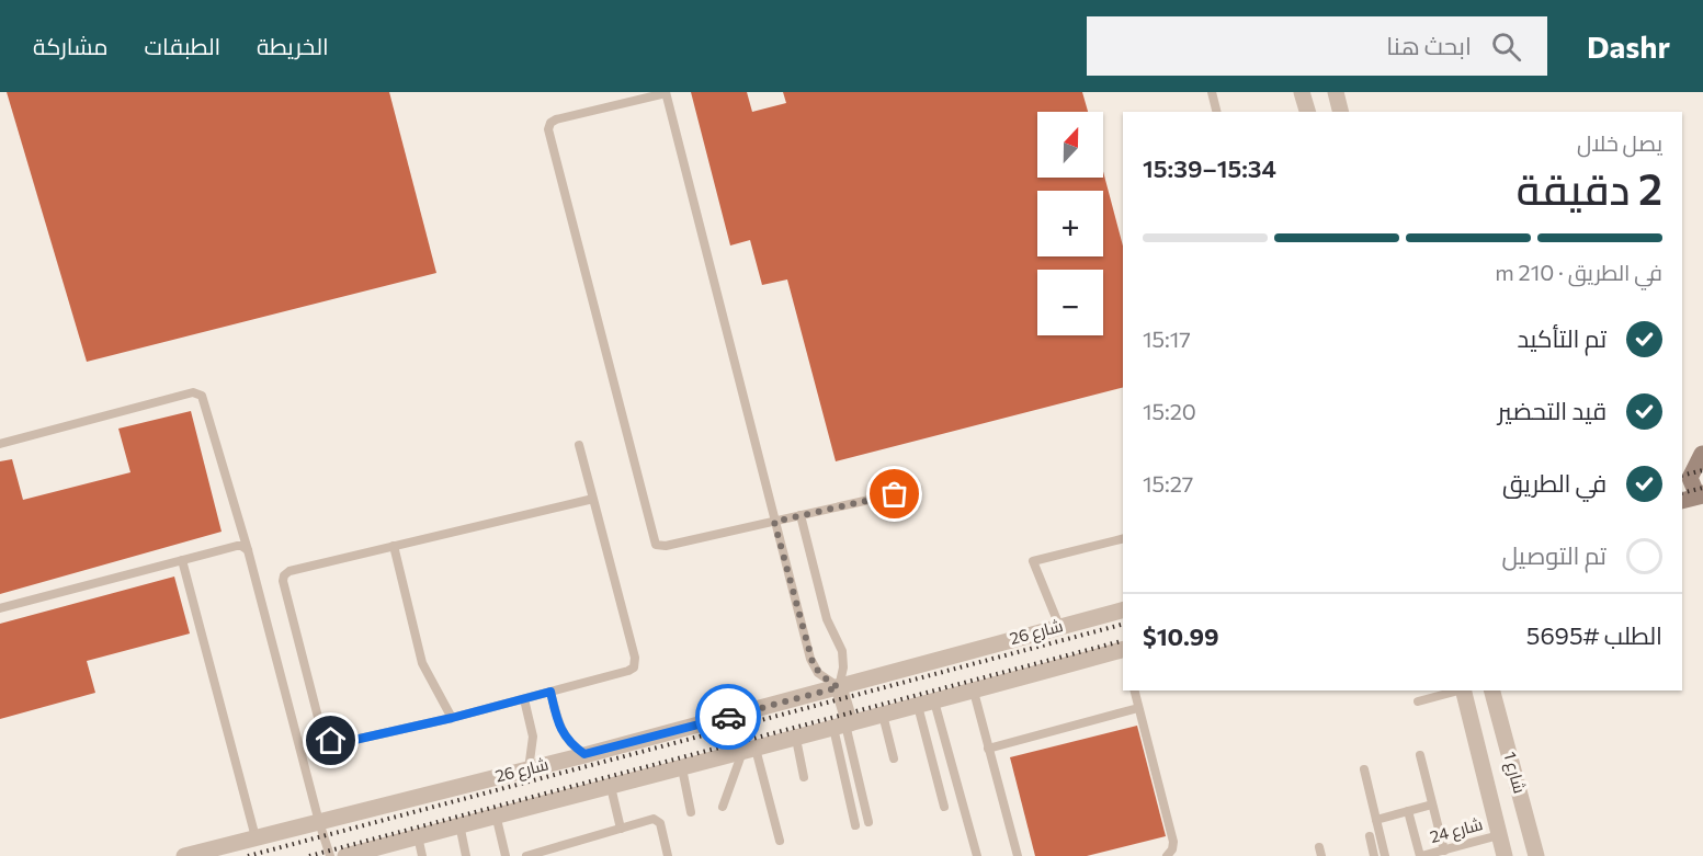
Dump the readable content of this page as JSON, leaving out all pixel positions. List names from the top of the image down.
{
  "streets": {
    "street": ["شارع 26", "شارع 1"],
    "lane": ["شارع 24"]
  },
  "crossings": [
    ["شارع 1", "شارع 24"]
  ],
  "north": "top",
  "page": {
    "header": "Dashr",
    "search": "ابحث هنا",
    "nav": ["الخريطة", "الطبقات", "مشاركة"],
    "map_buttons": ["+", "−"],
    "heading": ["2 دقيقة", "يصل خلال", "15:34–15:39"],
    "panel": ["الطلب #5695", "$10.99"],
    "bar": "في الطريق · 210 m",
    "list": [
      ["تم التأكيد", "15:17"],
      ["قيد التحضير", "15:20"],
      ["في الطريق", "15:27"],
      "تم التوصيل"
    ]
  }
}
